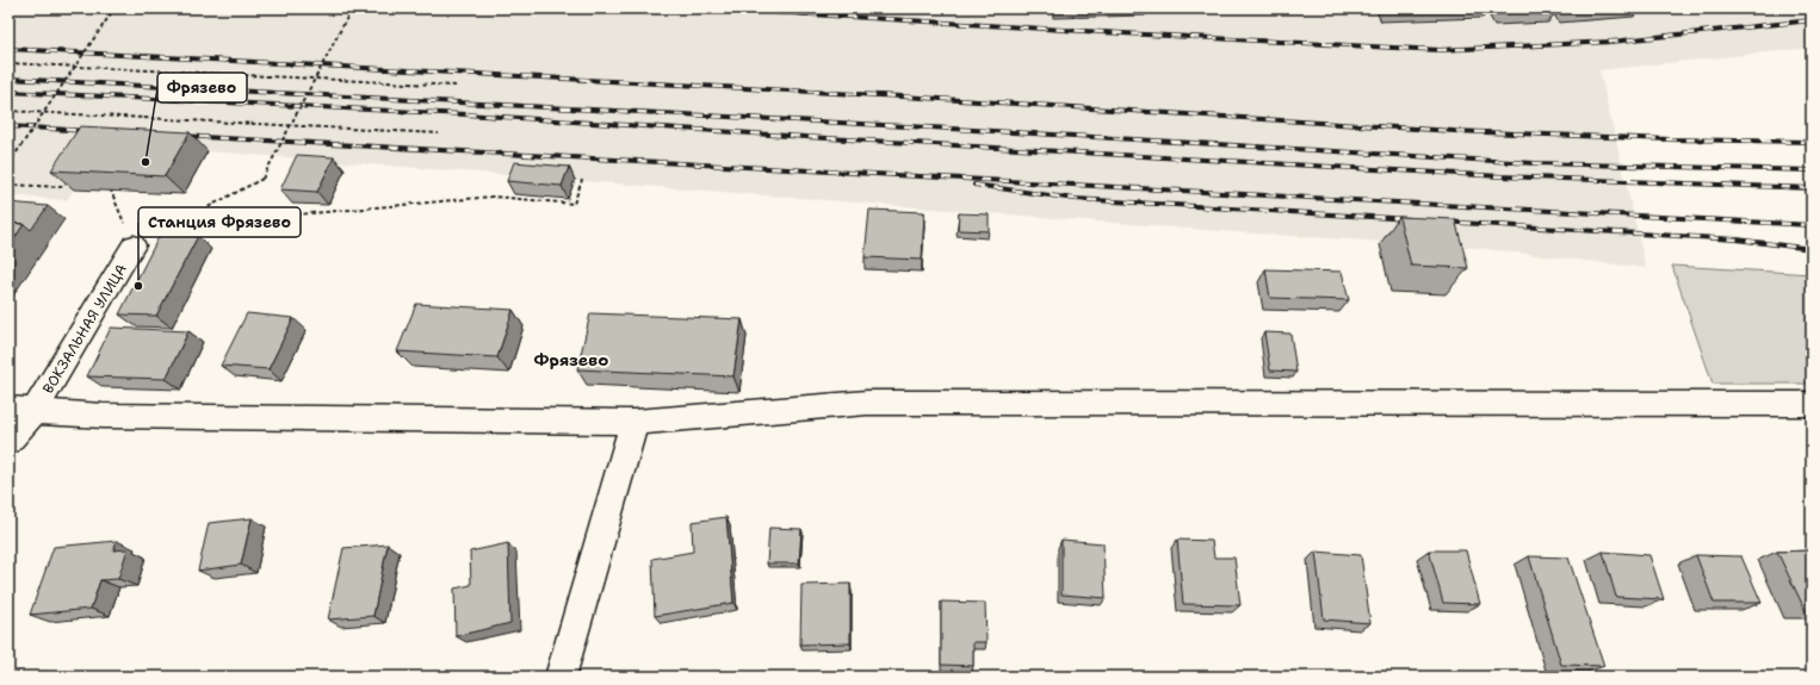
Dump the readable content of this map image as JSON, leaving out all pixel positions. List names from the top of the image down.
{
  "streets": {
    "street": ["ВОКЗАЛЬНАЯ УЛИЦА"]
  },
  "districts": ["Фрязево"],
  "places": ["Фрязево", "Станция Фрязево"]
}
